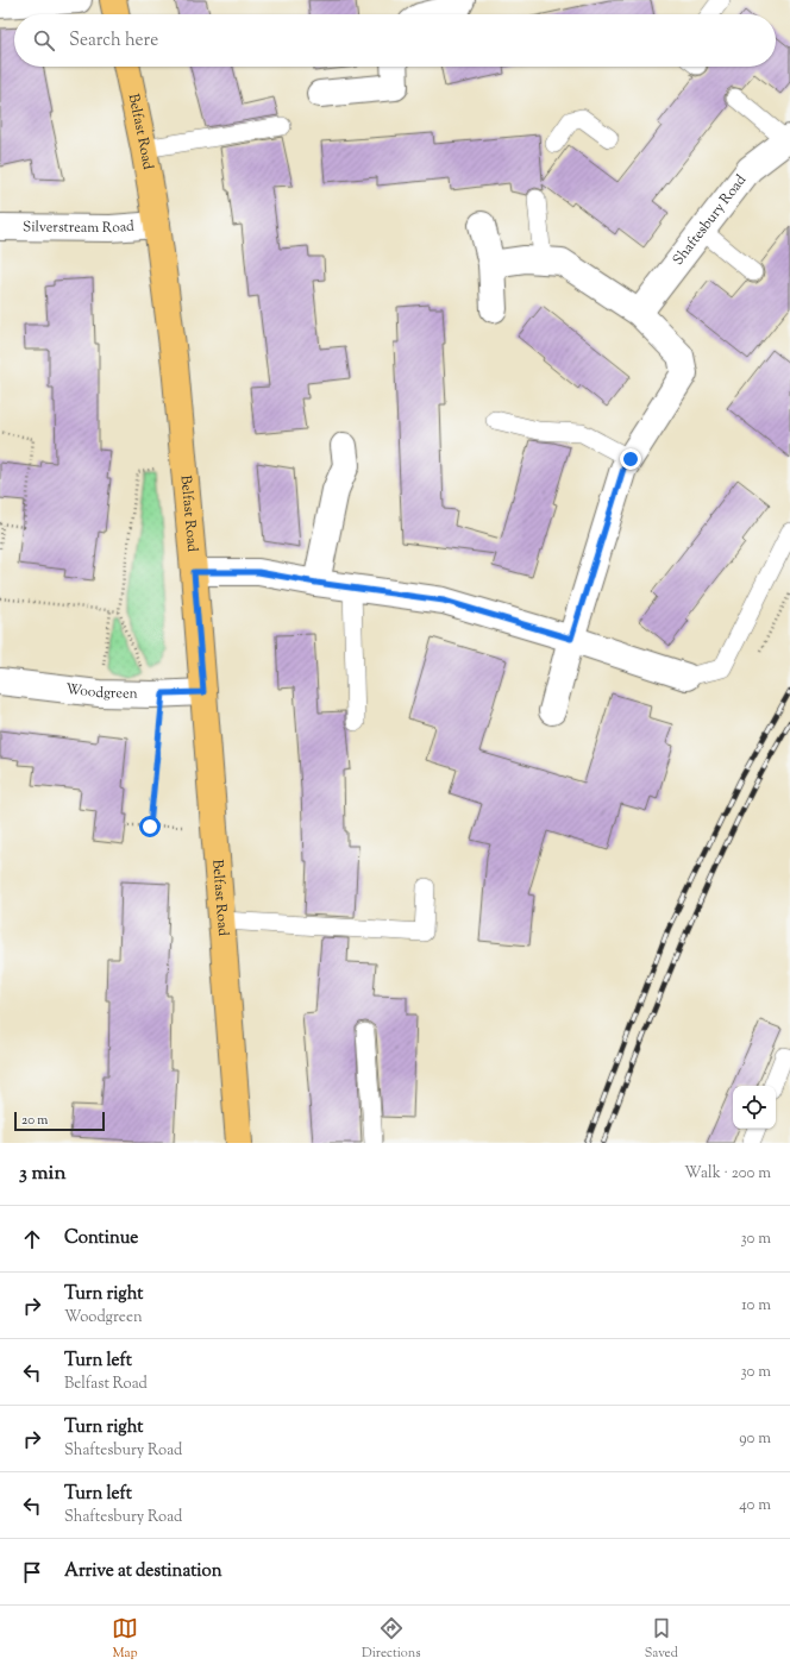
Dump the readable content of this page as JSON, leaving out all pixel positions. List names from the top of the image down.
{
  "streets": {
    "main road": ["Belfast Road"],
    "street": ["Shaftesbury Road", "Silverstream Road", "Woodgreen"]
  },
  "crossings": [
    ["Belfast Road", "Silverstream Road"],
    ["Belfast Road", "Woodgreen"]
  ],
  "scale_bar": "20 m",
  "page": {
    "search": "Search here",
    "scale": "20 m",
    "heading": ["3 min", "Walk · 200 m"],
    "list": [
      ["Continue", "30 m"],
      ["Turn right", "Woodgreen", "10 m"],
      ["Turn left", "Belfast Road", "30 m"],
      ["Turn right", "Shaftesbury Road", "90 m"],
      ["Turn left", "Shaftesbury Road", "40 m"],
      "Arrive at destination"
    ],
    "nav": ["Map", "Directions", "Saved"]
  }
}
